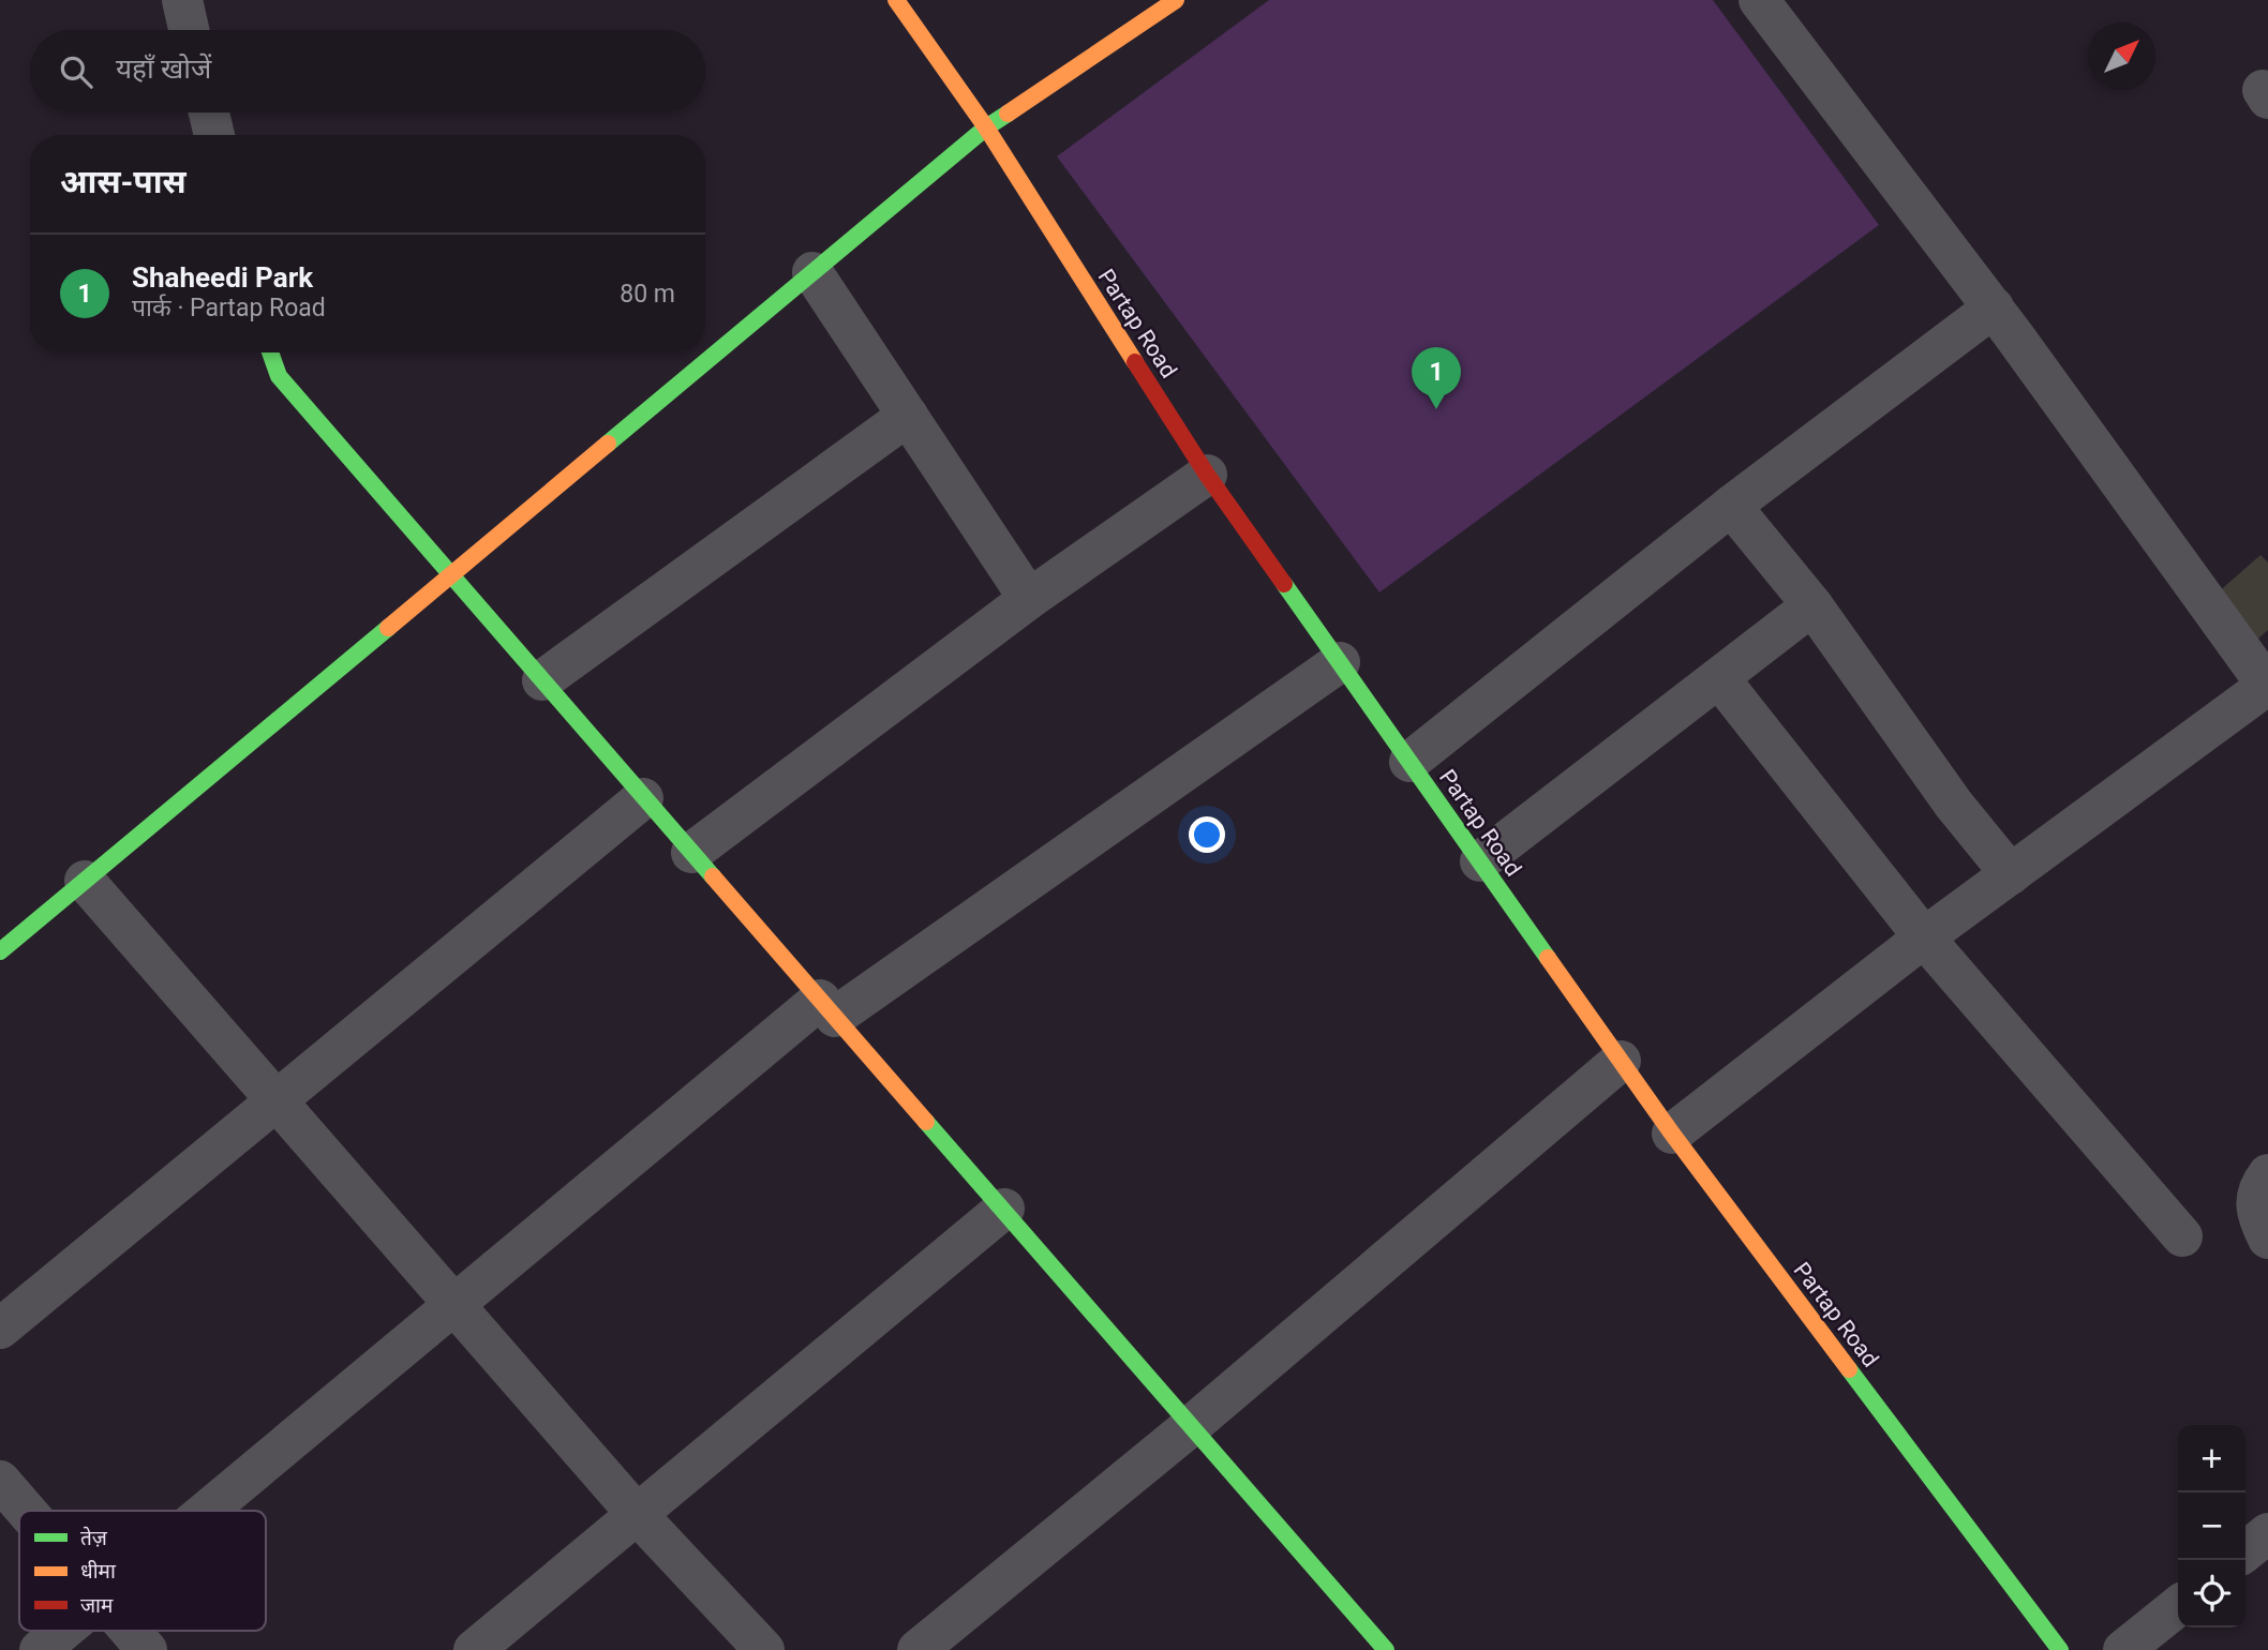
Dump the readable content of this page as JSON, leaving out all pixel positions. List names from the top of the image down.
{
  "streets": {
    "street": ["Partap Road"]
  },
  "legend": ["तेज़", "धीमा", "जाम"],
  "north": "top right",
  "page": {
    "search": "यहाँ खोजें",
    "heading": "आस-पास",
    "list": [
      {
        "mark": "1",
        "name": "Shaheedi Park",
        "note": "पार्क · Partap Road",
        "value": "80 m"
      }
    ],
    "pins": "1",
    "map_buttons": ["+", "−"]
  }
}
